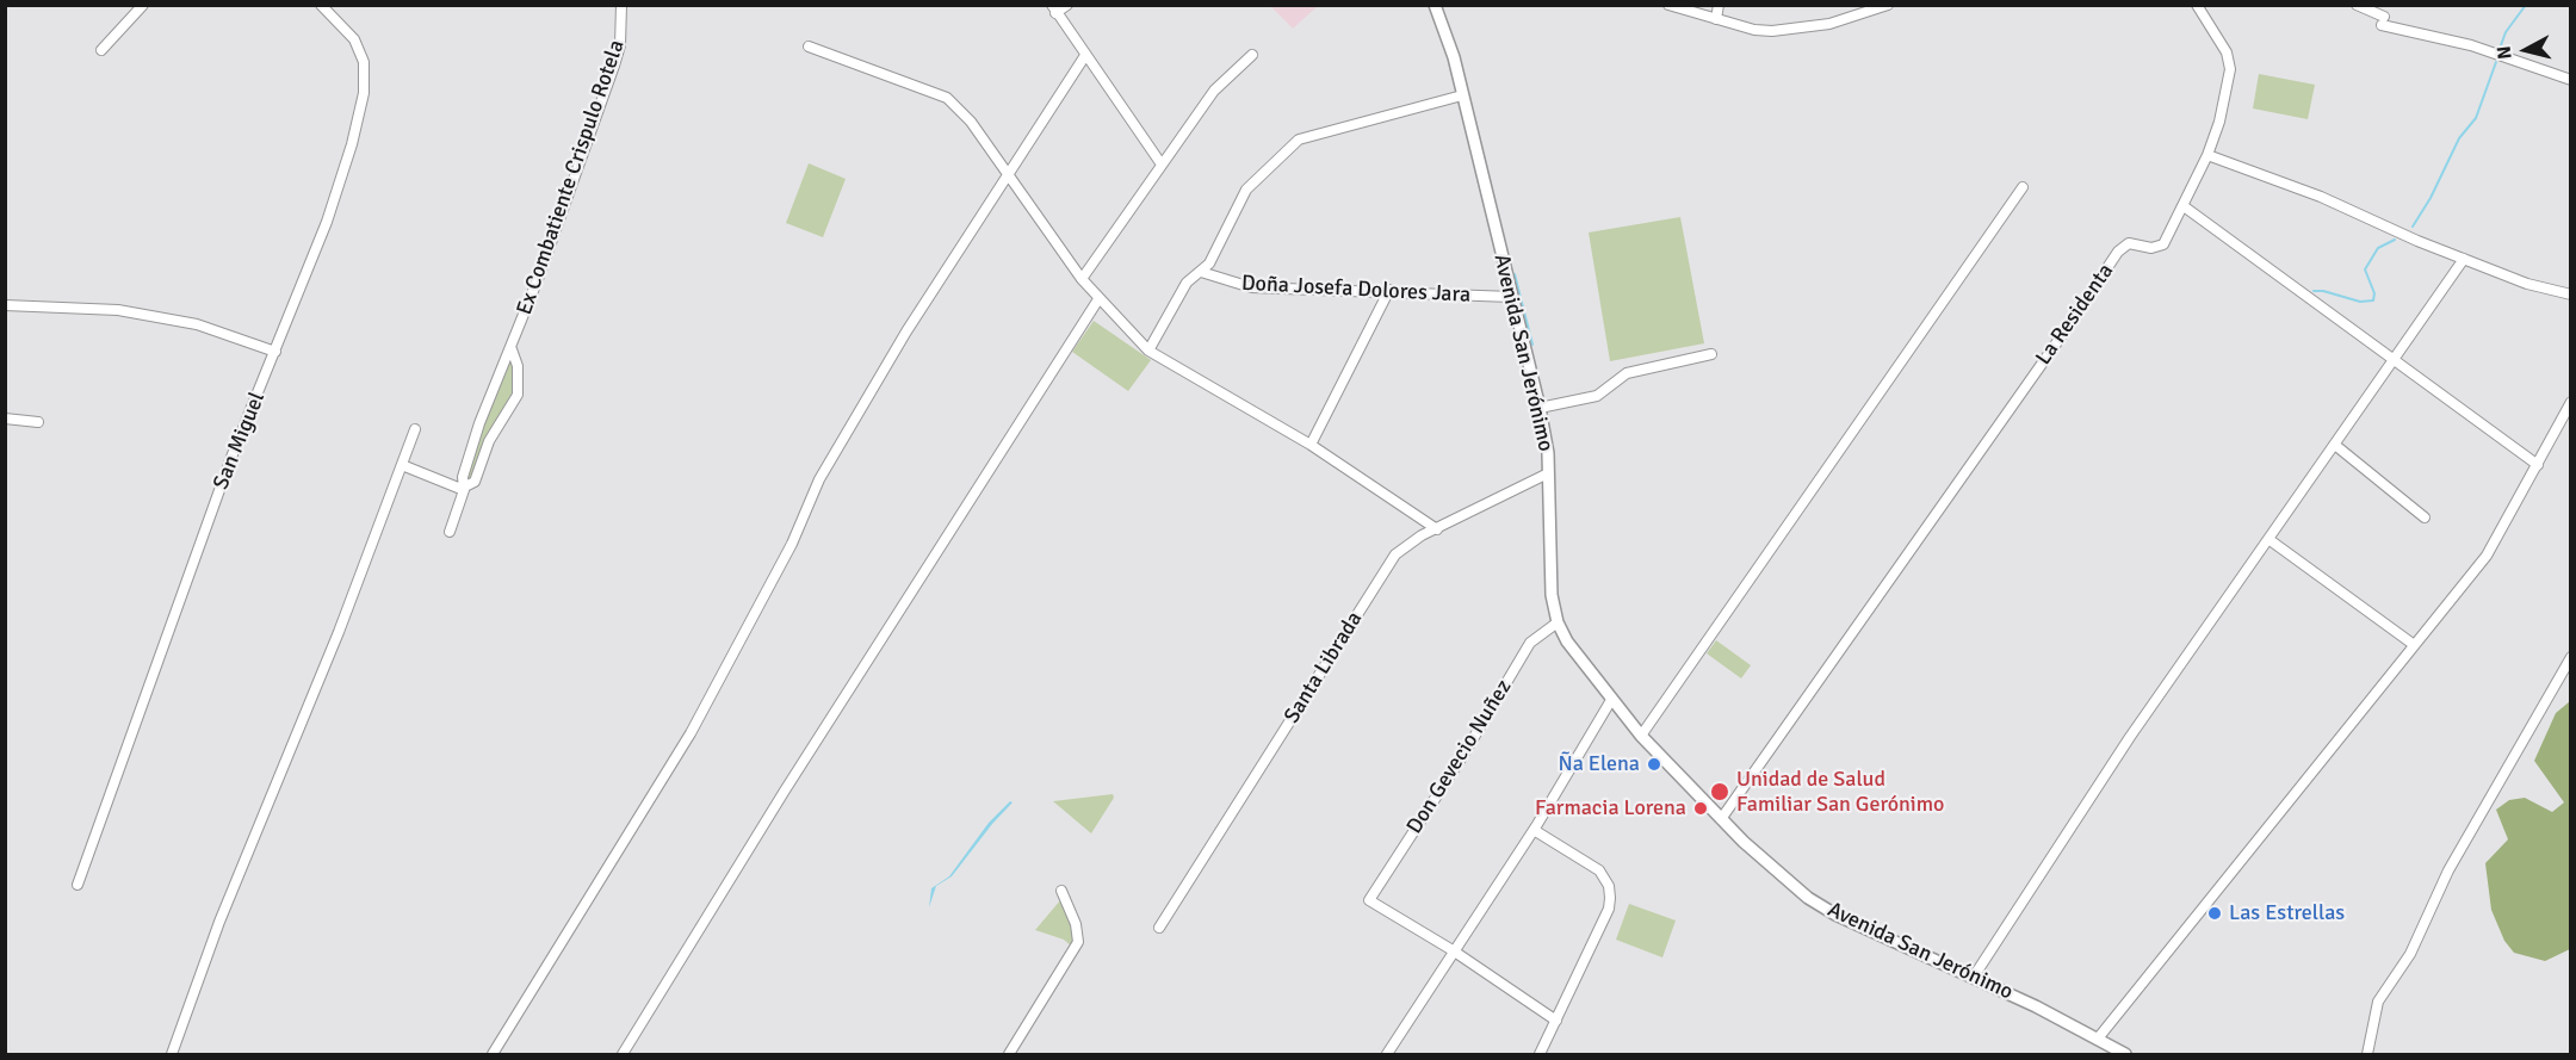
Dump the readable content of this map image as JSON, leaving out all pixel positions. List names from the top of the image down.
{
  "streets": {
    "street": [
      "Ex Combatiente Crispulo Rotela",
      "Doña Josefa Dolores Jara",
      "La Residenta",
      "Avenida San Jerónimo",
      "San Miguel",
      "Santa Librada",
      "Don Gevecio Nuñez"
    ]
  },
  "crossings": [
    ["Doña Josefa Dolores Jara", "Avenida San Jerónimo"],
    ["La Residenta", "Avenida San Jerónimo"],
    ["Avenida San Jerónimo", "Santa Librada"],
    ["Avenida San Jerónimo", "Don Gevecio Nuñez"]
  ],
  "places": [
    "Ña Elena",
    "Unidad de Salud Familiar San Gerónimo",
    "Farmacia Lorena",
    "Las Estrellas"
  ],
  "north": "left"
}
